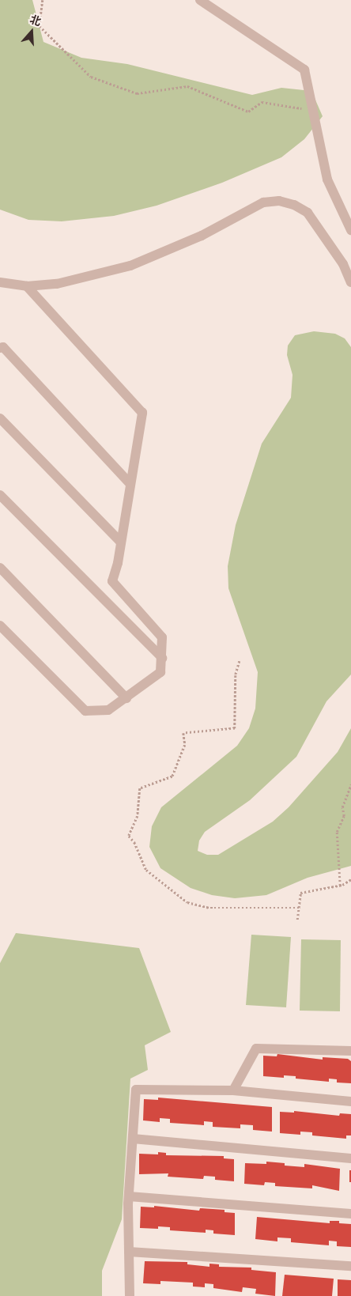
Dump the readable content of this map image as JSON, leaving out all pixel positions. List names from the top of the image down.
{
  "north": "top"
}
